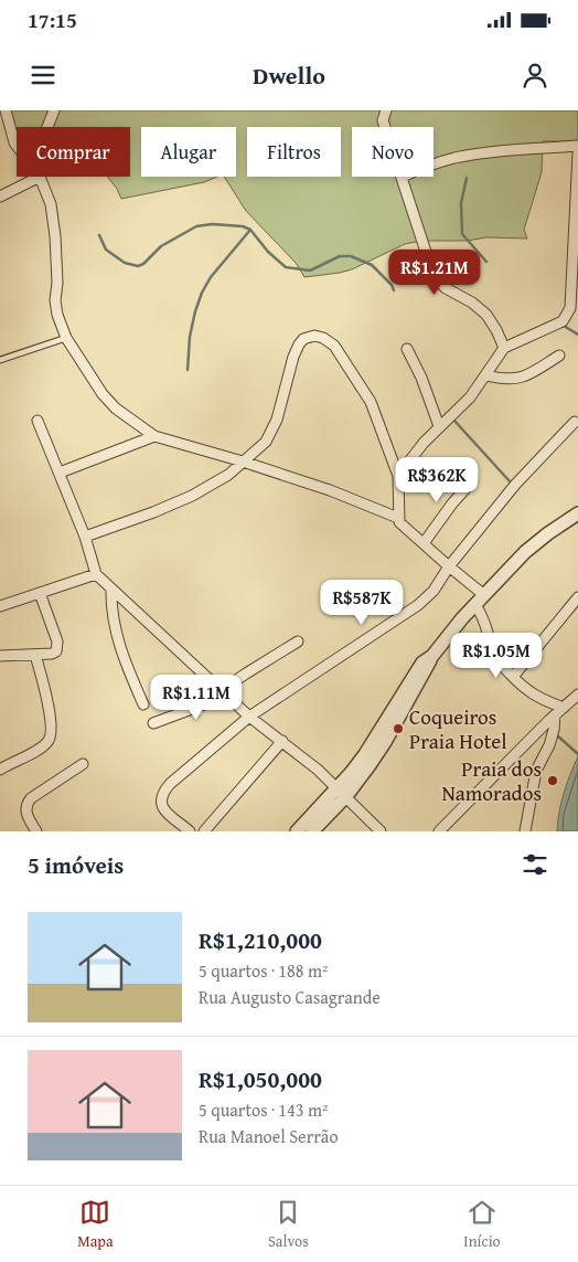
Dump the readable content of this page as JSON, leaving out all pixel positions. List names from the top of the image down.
{
  "places": ["Coqueiros Praia Hotel", "Praia dos Namorados"],
  "page": {
    "status": "17:15",
    "header": "Dwello",
    "chip": [
      "Comprar",
      "Alugar",
      "Filtros",
      "Novo"
    ],
    "price": [
      "R$1.21M",
      "R$362K",
      "R$587K",
      "R$1.05M",
      "R$1.11M"
    ],
    "heading": "5 imóveis",
    "list": [
      {
        "name": "R$1,210,000",
        "note": "5 quartos · 188 m² · Rua Augusto Casagrande"
      },
      {
        "name": "R$1,050,000",
        "note": "5 quartos · 143 m² · Rua Manoel Serrão"
      }
    ],
    "tabs": ["Mapa", "Salvos", "Início"]
  }
}
